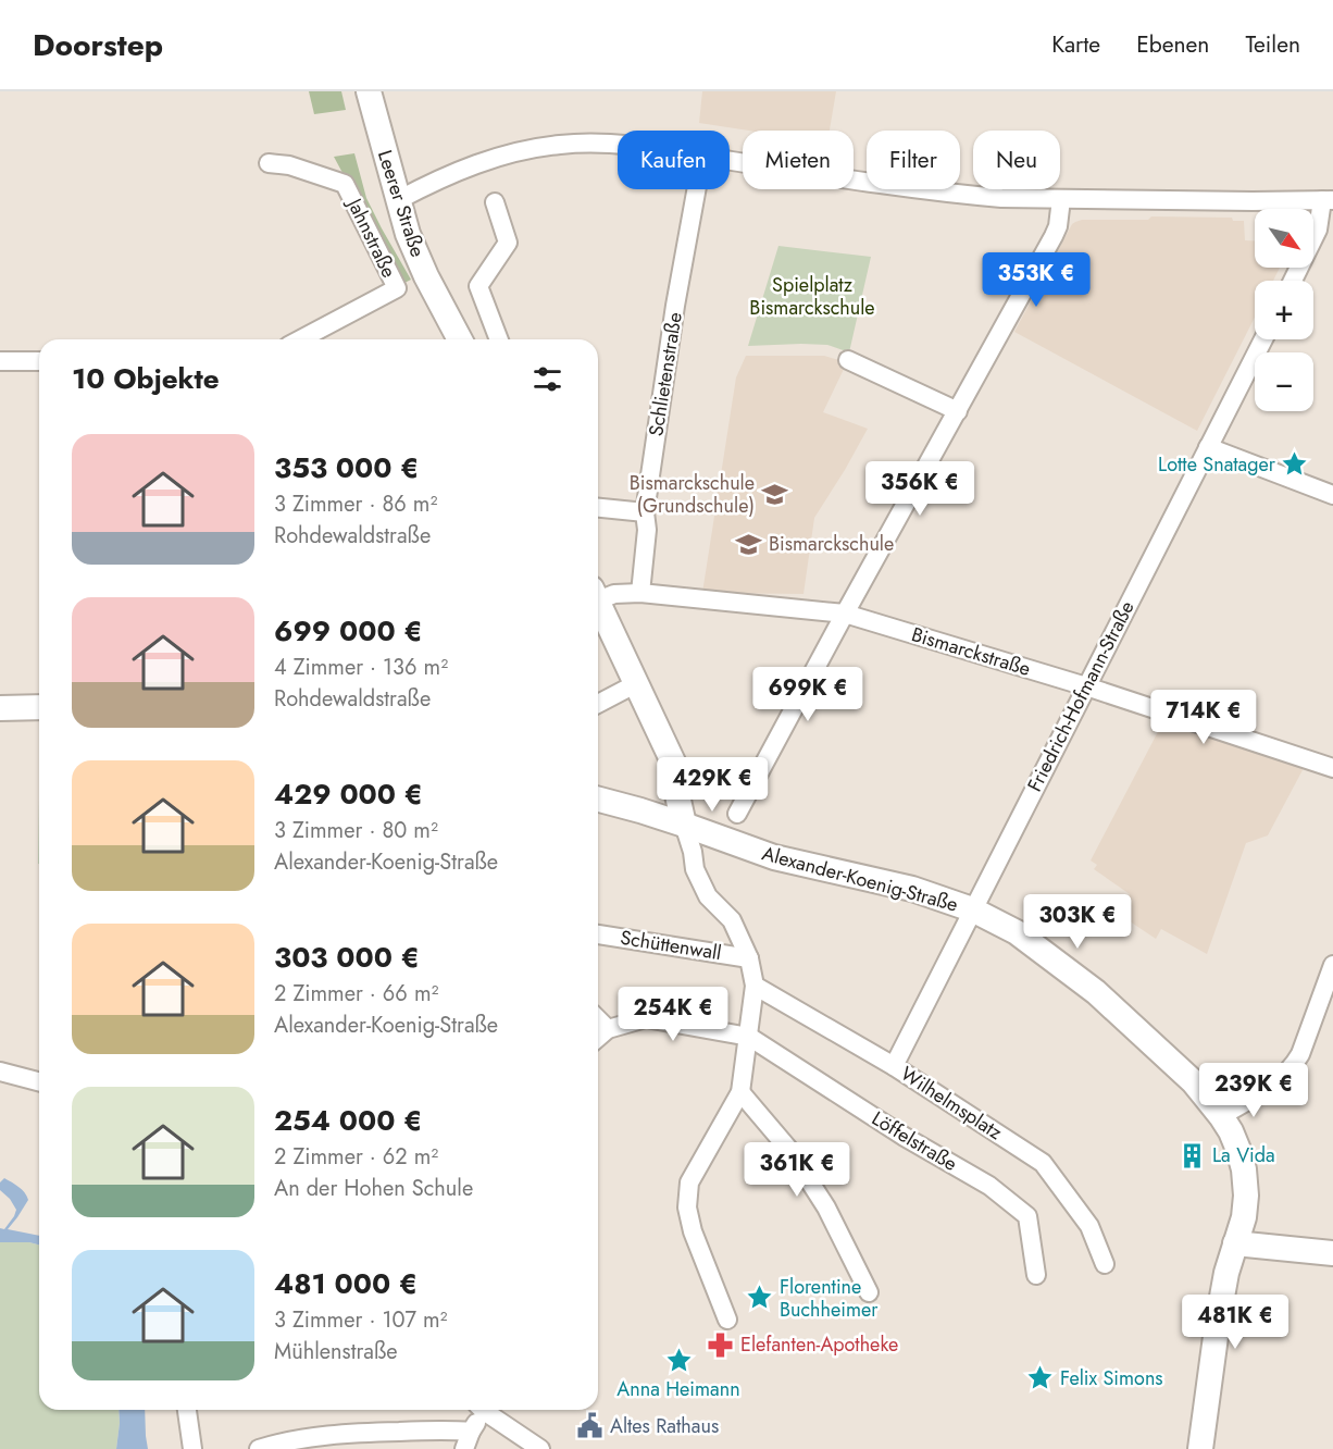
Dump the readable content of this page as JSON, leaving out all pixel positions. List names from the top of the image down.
{
  "streets": {
    "main road": ["Leerer Straße", "Alexander-Koenig-Straße"],
    "street": [
      "Jahnstraße",
      "Schlietenstraße",
      "Bismarckstraße",
      "Friedrich-Hofmann-Straße",
      "Schüttenwall",
      "Wilhelmsplatz",
      "Löffelstraße"
    ]
  },
  "crossings": [
    ["Schlietenstraße", "Bismarckstraße"],
    ["Bismarckstraße", "Friedrich-Hofmann-Straße"],
    ["Friedrich-Hofmann-Straße", "Alexander-Koenig-Straße"],
    ["Friedrich-Hofmann-Straße", "Wilhelmsplatz"]
  ],
  "parks": ["Spielplatz Bismarckschule"],
  "places": {
    "place": [
      "Lotte Snatager",
      "Florentine Buchheimer",
      "Anna Heimann",
      "Felix Simons"
    ],
    "school or university": ["Bismarckschule (Grundschule)", "Bismarckschule"],
    "building": ["La Vida"],
    "pharmacy": ["Elefanten-Apotheke"],
    "public building": ["Altes Rathaus"]
  },
  "north": "bottom right",
  "page": {
    "header": "Doorstep",
    "nav": ["Karte", "Ebenen", "Teilen"],
    "chip": [
      "Kaufen",
      "Mieten",
      "Filter",
      "Neu"
    ],
    "map_buttons": ["+", "−"],
    "price": [
      "353K €",
      "356K €",
      "699K €",
      "714K €",
      "429K €",
      "303K €",
      "254K €",
      "239K €",
      "361K €",
      "481K €"
    ],
    "heading": "10 Objekte",
    "list": [
      {
        "name": "353 000 €",
        "note": "3 Zimmer · 86 m² · Rohdewaldstraße"
      },
      {
        "name": "699 000 €",
        "note": "4 Zimmer · 136 m² · Rohdewaldstraße"
      },
      {
        "name": "429 000 €",
        "note": "3 Zimmer · 80 m² · Alexander-Koenig-Straße"
      },
      {
        "name": "303 000 €",
        "note": "2 Zimmer · 66 m² · Alexander-Koenig-Straße"
      },
      {
        "name": "254 000 €",
        "note": "2 Zimmer · 62 m² · An der Hohen Schule"
      },
      {
        "name": "481 000 €",
        "note": "3 Zimmer · 107 m² · Mühlenstraße"
      }
    ]
  }
}
